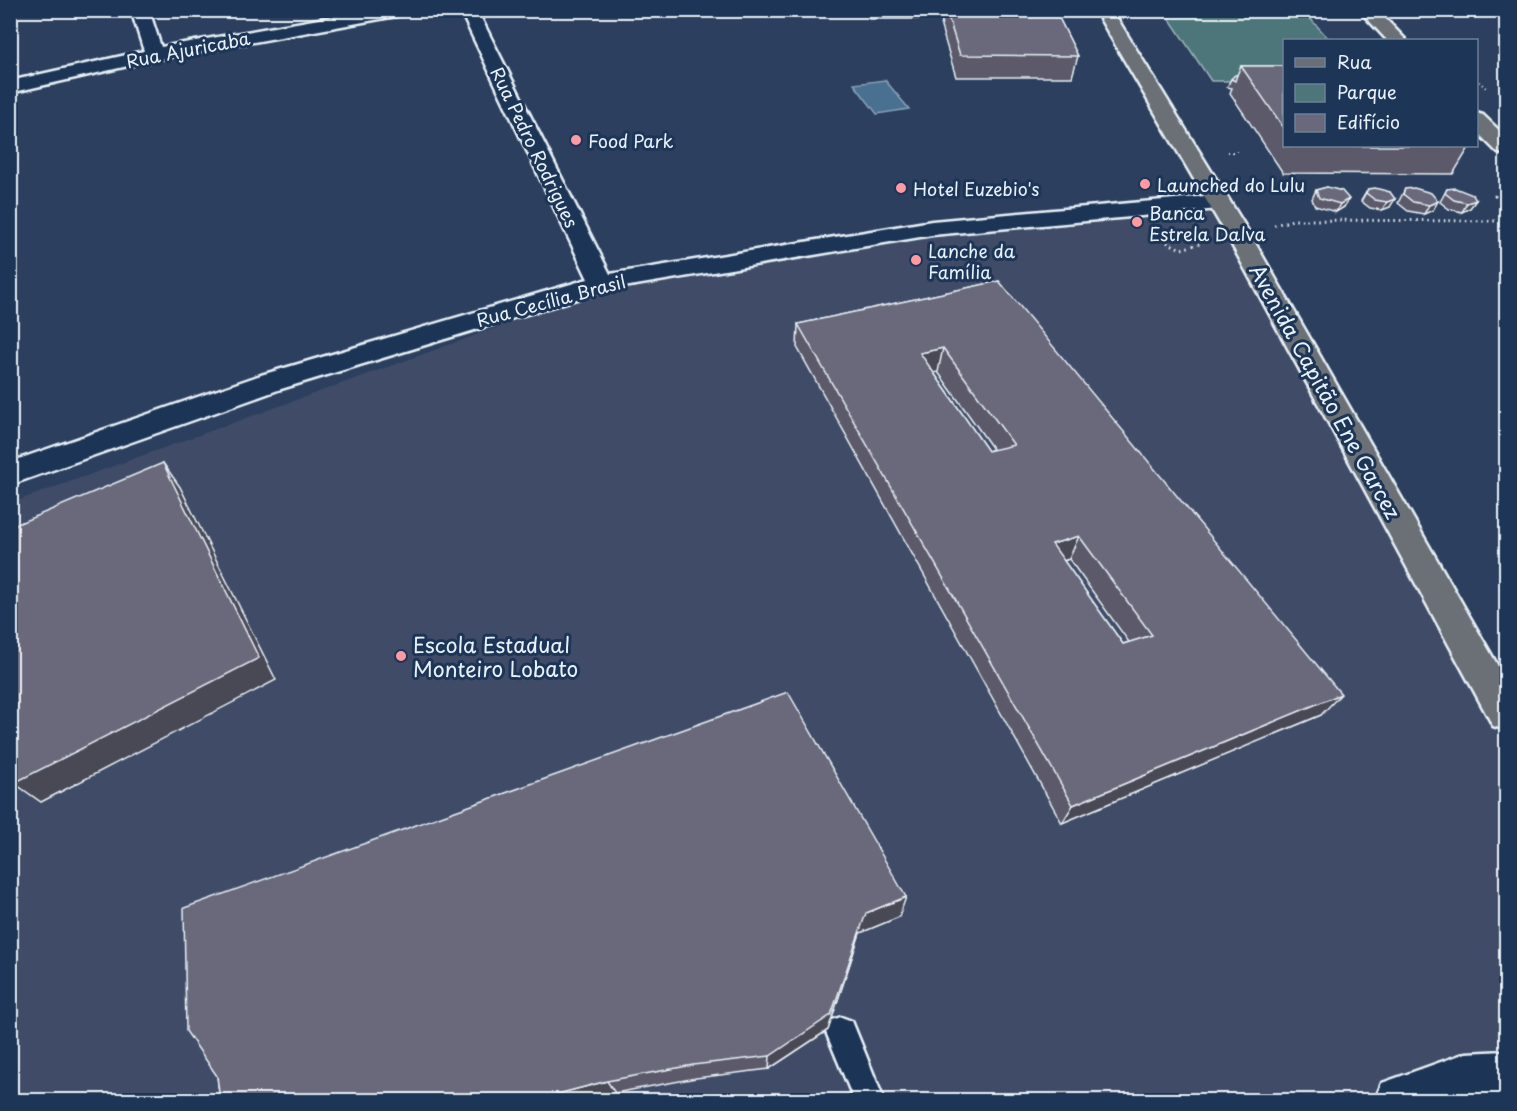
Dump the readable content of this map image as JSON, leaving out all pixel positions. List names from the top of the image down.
{
  "streets": {
    "main road": ["Avenida Capitão Ene Garcez"],
    "street": ["Rua Ajuricaba", "Rua Pedro Rodrigues", "Rua Cecília Brasil"]
  },
  "crossings": [
    ["Rua Pedro Rodrigues", "Rua Cecília Brasil"],
    ["Rua Cecília Brasil", "Avenida Capitão Ene Garcez"]
  ],
  "places": [
    "Food Park",
    "Launched do Lulu",
    "Hotel Euzebio's",
    "Banca Estrela Dalva",
    "Lanche da Família",
    "Escola Estadual Monteiro Lobato"
  ],
  "legend": ["Rua", "Parque", "Edifício"]
}
